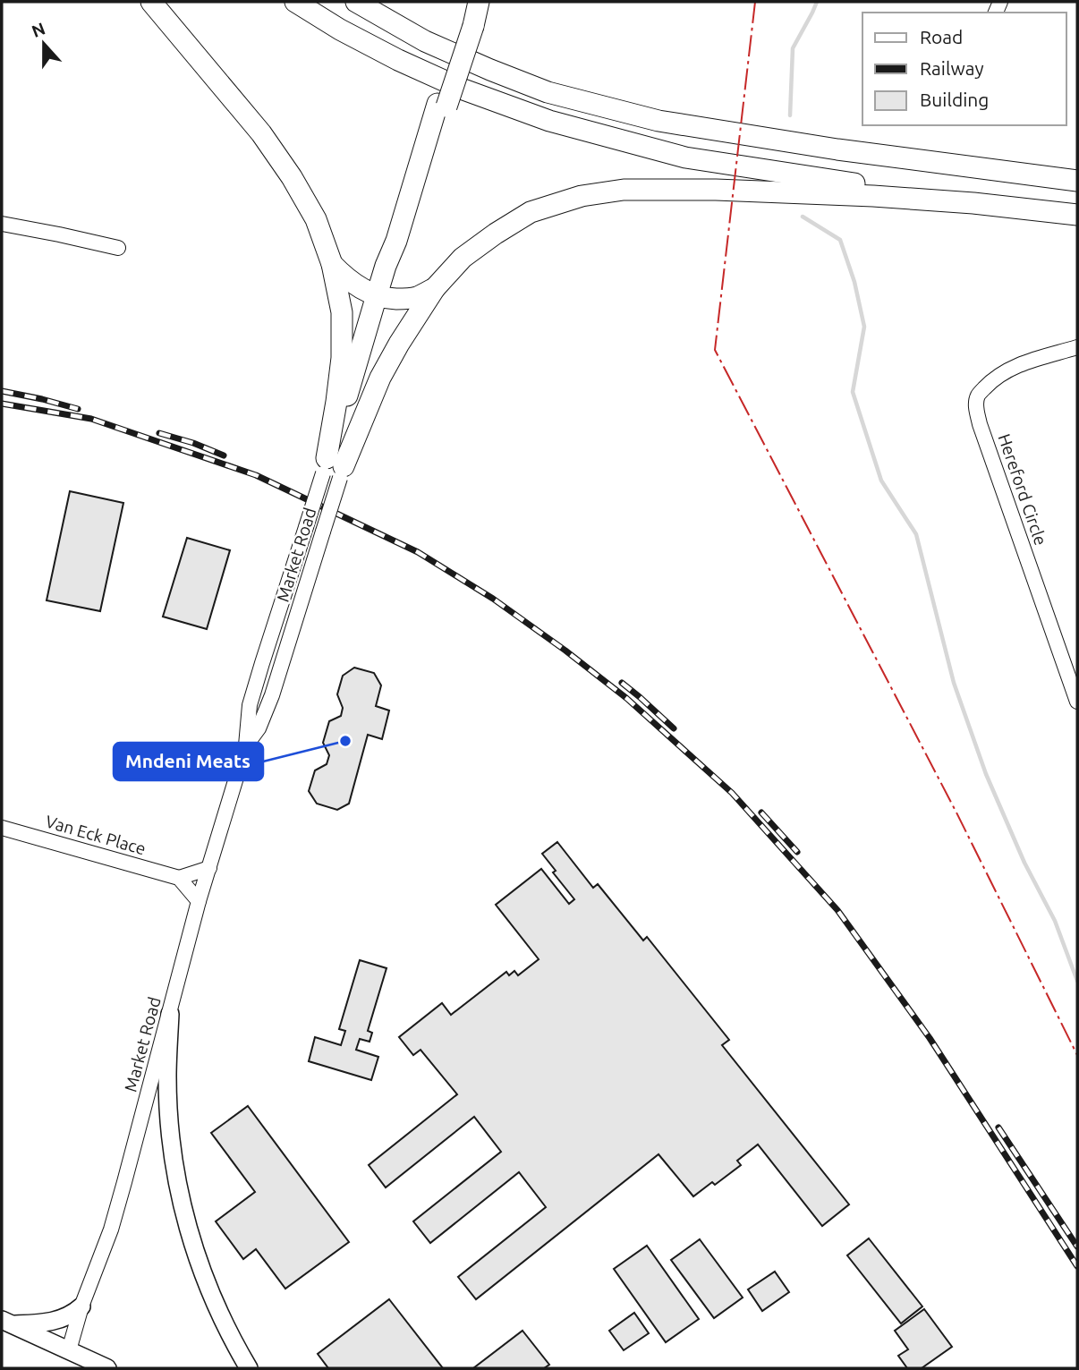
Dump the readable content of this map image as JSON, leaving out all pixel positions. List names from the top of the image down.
{
  "streets": {
    "street": ["Hereford Circle", "Market Road", "Van Eck Place"]
  },
  "places": ["Mndeni Meats"],
  "legend": ["Road", "Railway", "Building"],
  "north": "top"
}
